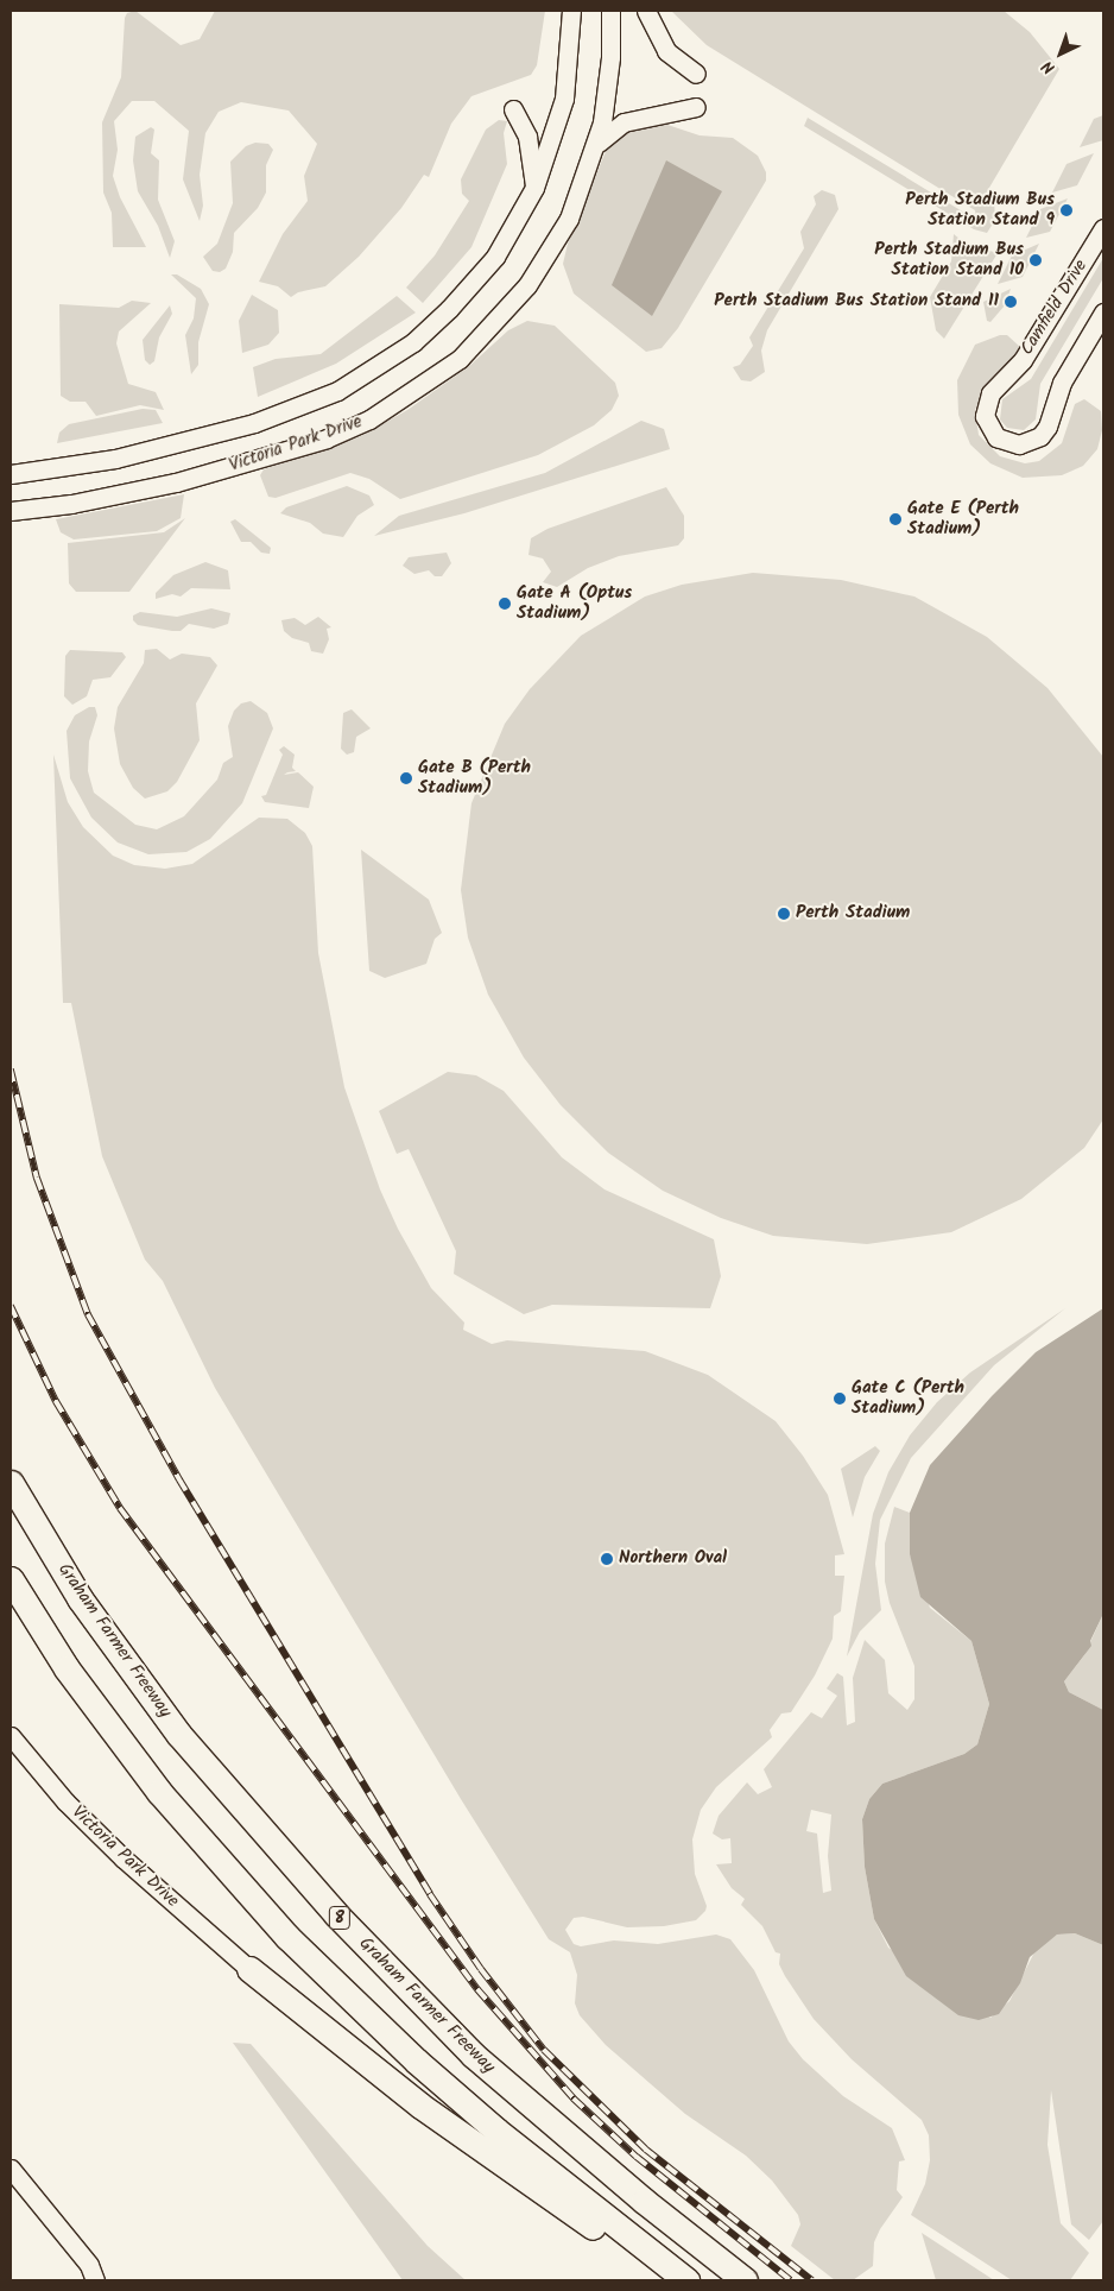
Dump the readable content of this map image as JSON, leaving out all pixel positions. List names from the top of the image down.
{
  "streets": {
    "highway": ["Graham Farmer Freeway", "8"],
    "street": ["Camfield Drive", "Victoria Park Drive"]
  },
  "places": [
    "Perth Stadium Bus Station Stand 9",
    "Perth Stadium Bus Station Stand 10",
    "Perth Stadium Bus Station Stand 11",
    "Gate E (Perth Stadium)",
    "Gate A (Optus Stadium)",
    "Gate B (Perth Stadium)",
    "Perth Stadium",
    "Gate C (Perth Stadium)",
    "Northern Oval"
  ],
  "north": "bottom left"
}
